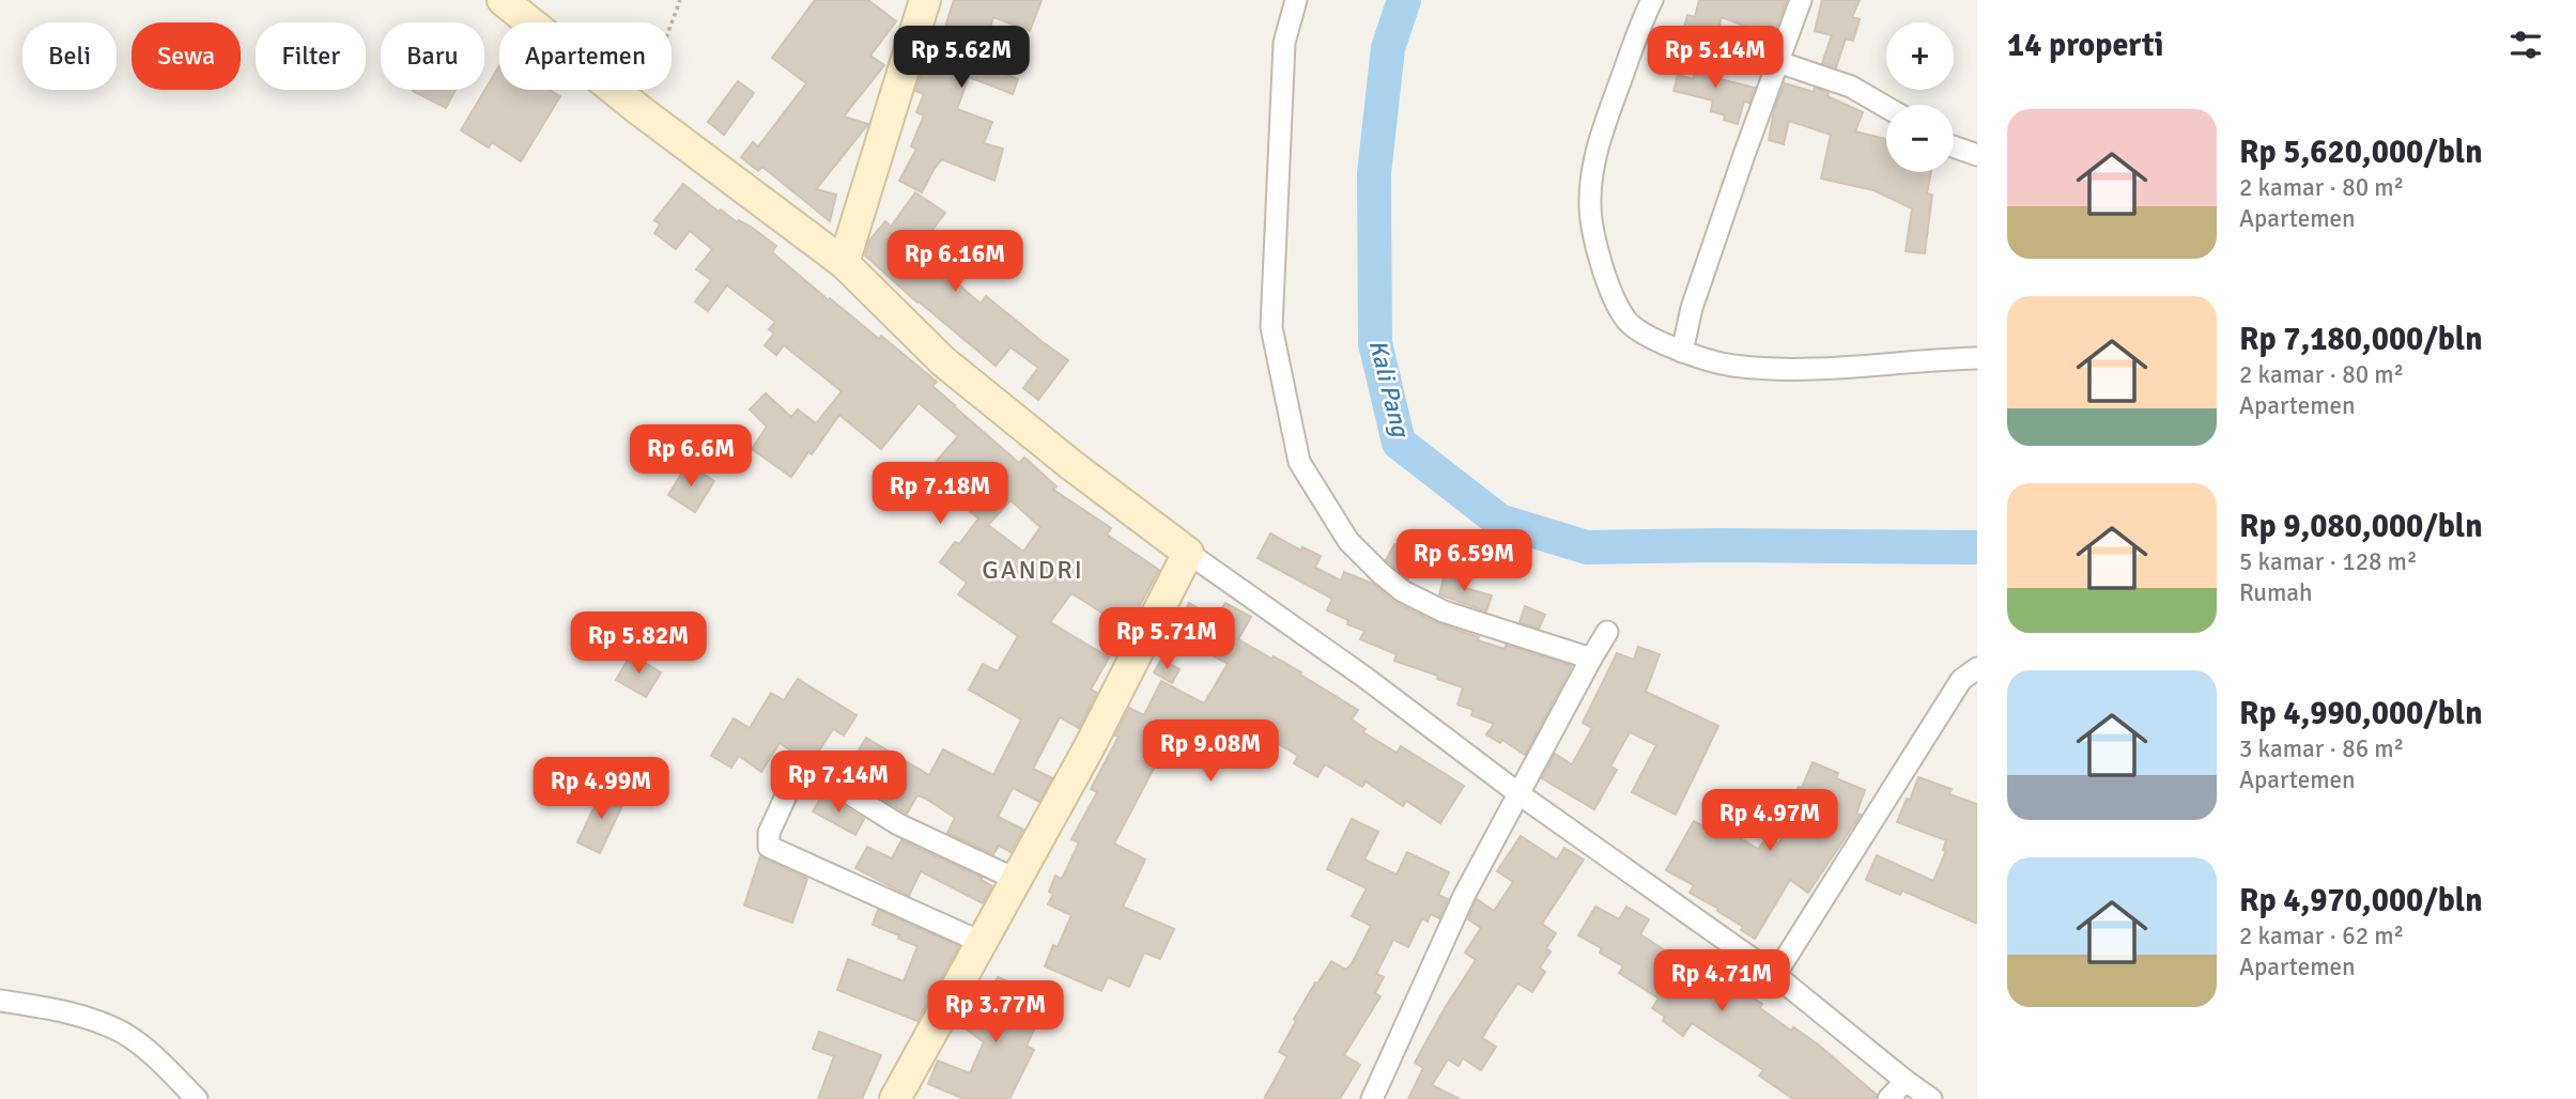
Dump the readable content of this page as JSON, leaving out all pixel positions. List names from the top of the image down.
{
  "districts": ["GANDRI"],
  "water": ["Kali Pang"],
  "page": {
    "heading": "14 properti",
    "map_buttons": ["+", "−"],
    "chip": [
      "Beli",
      "Sewa",
      "Filter",
      "Baru",
      "Apartemen"
    ],
    "price": [
      "Rp 5.62M",
      "Rp 5.14M",
      "Rp 6.16M",
      "Rp 6.6M",
      "Rp 7.18M",
      "Rp 6.59M",
      "Rp 5.71M",
      "Rp 5.82M",
      "Rp 9.08M",
      "Rp 7.14M",
      "Rp 4.99M",
      "Rp 4.97M",
      "Rp 4.71M",
      "Rp 3.77M"
    ],
    "list": [
      {
        "name": "Rp 5,620,000/bln",
        "note": "2 kamar · 80 m² · Apartemen"
      },
      {
        "name": "Rp 7,180,000/bln",
        "note": "2 kamar · 80 m² · Apartemen"
      },
      {
        "name": "Rp 9,080,000/bln",
        "note": "5 kamar · 128 m² · Rumah"
      },
      {
        "name": "Rp 4,990,000/bln",
        "note": "3 kamar · 86 m² · Apartemen"
      },
      {
        "name": "Rp 4,970,000/bln",
        "note": "2 kamar · 62 m² · Apartemen"
      }
    ]
  }
}
